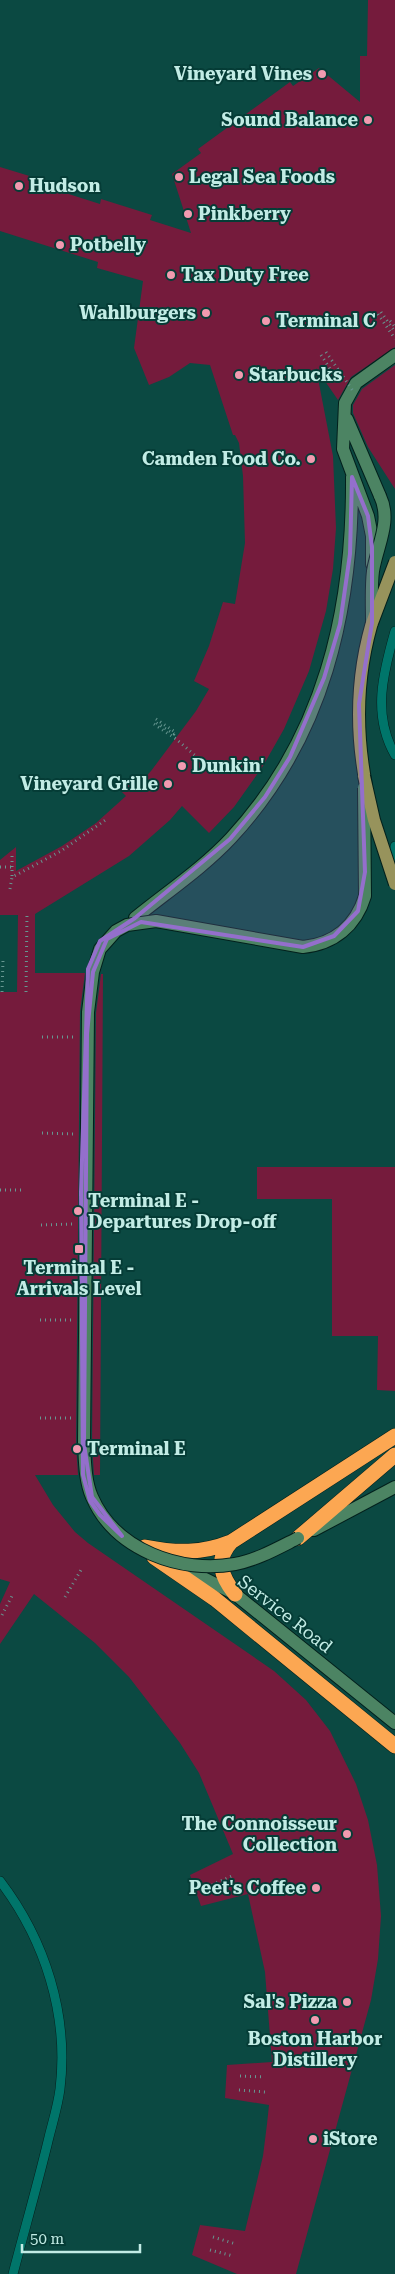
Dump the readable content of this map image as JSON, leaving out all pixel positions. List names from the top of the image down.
{
  "streets": {
    "main road": ["Service Road"]
  },
  "places": {
    "other": [
      "Vineyard Vines",
      "Sound Balance",
      "Legal Sea Foods",
      "Hudson",
      "Pinkberry",
      "Potbelly",
      "Tax Duty Free",
      "Wahlburgers",
      "Terminal C",
      "Starbucks",
      "Camden Food Co.",
      "Dunkin'",
      "Vineyard Grille",
      "Terminal E - Departures Drop-off",
      "Terminal E",
      "The Connoisseur Collection",
      "Peet's Coffee",
      "Sal's Pizza",
      "Boston Harbor Distillery",
      "iStore"
    ],
    "transit": ["Terminal E - Arrivals Level"]
  },
  "scale_bar": "50 m"
}
